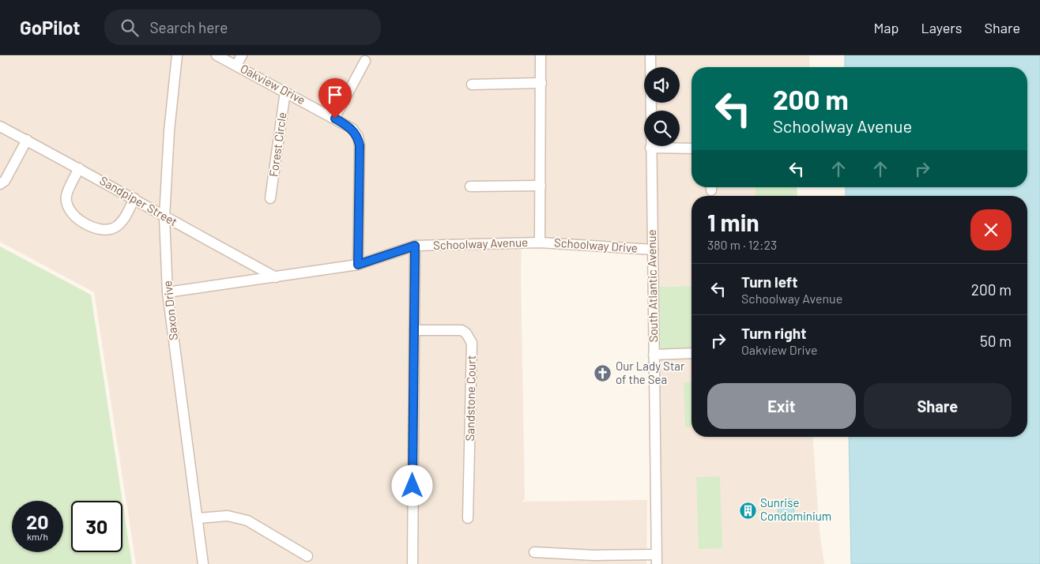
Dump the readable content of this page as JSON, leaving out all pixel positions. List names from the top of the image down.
{
  "streets": {
    "street": [
      "Oakview Drive",
      "Forest Circle",
      "Sandpiper Street",
      "Schoolway Avenue",
      "Schoolway Drive",
      "South Atlantic Avenue",
      "Saxon Drive",
      "Sandstone Court"
    ]
  },
  "crossings": [
    ["Oakview Drive", "Forest Circle"],
    ["Oakview Drive", "Schoolway Avenue"],
    ["Sandpiper Street", "Schoolway Avenue"],
    ["Sandpiper Street", "Saxon Drive"],
    ["Schoolway Avenue", "Schoolway Drive"],
    ["Schoolway Avenue", "Saxon Drive"],
    ["Schoolway Drive", "South Atlantic Avenue"]
  ],
  "places": {
    "church": ["Our Lady Star of the Sea"],
    "building": ["Sunrise Condominium"]
  },
  "page": {
    "header": "GoPilot",
    "search": "Search here",
    "nav": ["Map", "Layers", "Share"],
    "turn": ["200 m", "Schoolway Avenue"],
    "heading": ["1 min", "380 m · 12:23"],
    "list": [
      {
        "name": "Turn left",
        "note": "Schoolway Avenue",
        "value": "200 m"
      },
      {
        "name": "Turn right",
        "note": "Oakview Drive",
        "value": "50 m"
      }
    ],
    "buttons": ["Exit", "Share"],
    "speed": "20 km/h",
    "limit": "30"
  }
}
